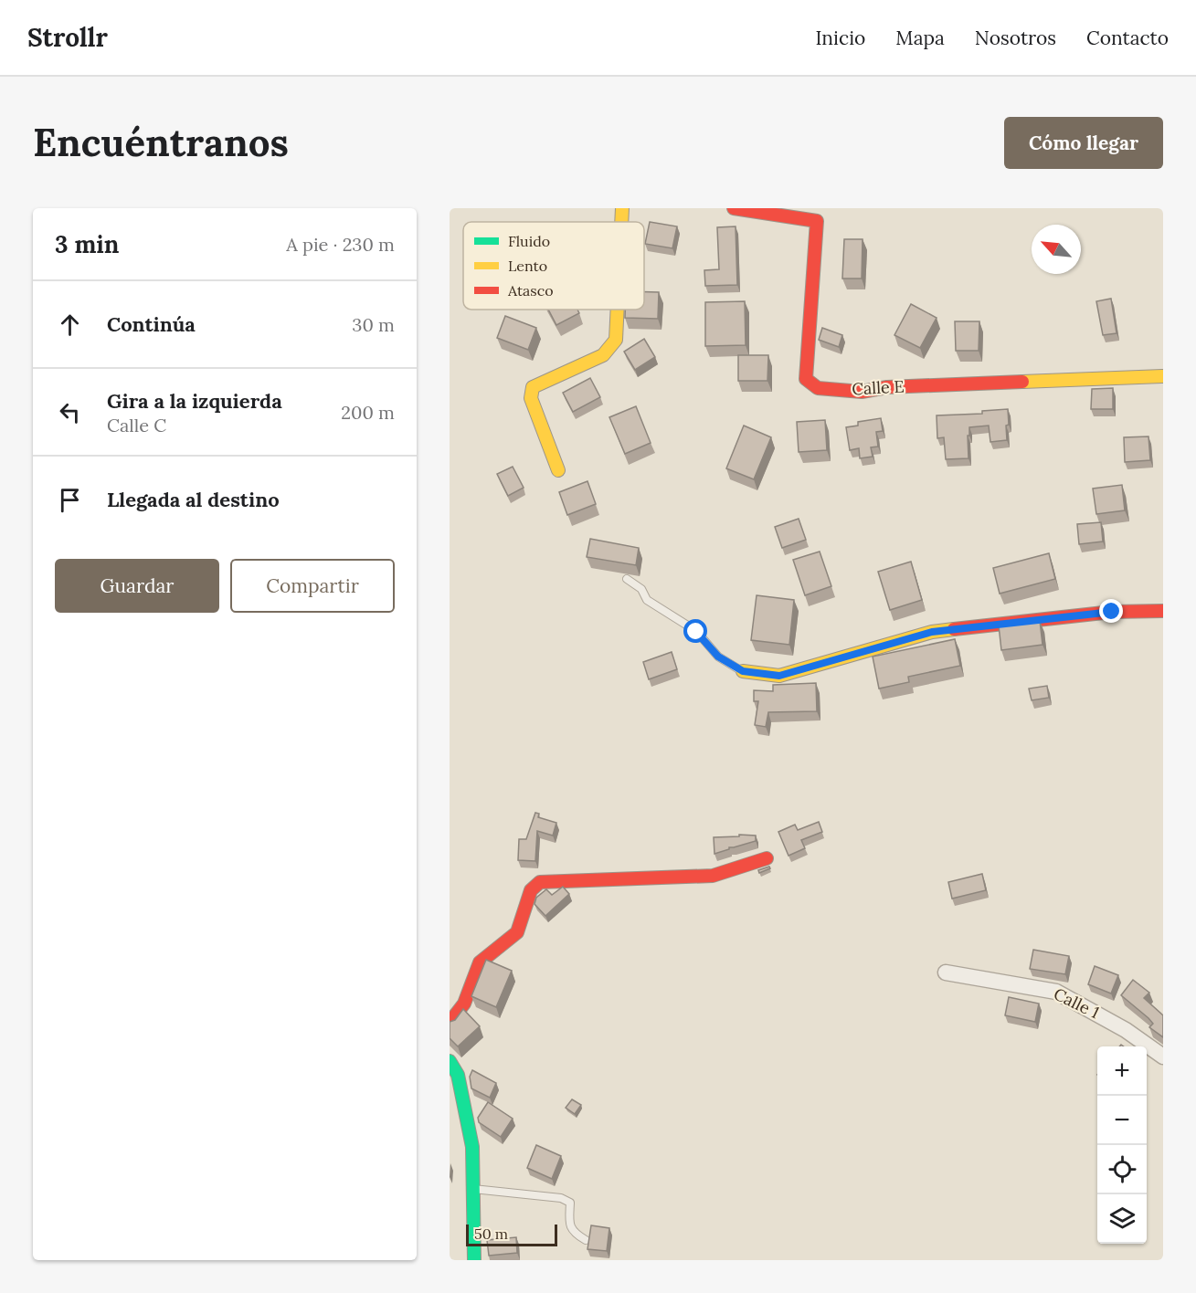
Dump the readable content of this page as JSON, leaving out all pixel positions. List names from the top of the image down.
{
  "streets": {
    "street": ["Calle E", "Calle 1"]
  },
  "legend": ["Fluido", "Lento", "Atasco"],
  "scale_bar": "50 m",
  "north": "top left",
  "page": {
    "header": "Strollr",
    "nav": [
      "Inicio",
      "Mapa",
      "Nosotros",
      "Contacto"
    ],
    "buttons": [
      "Cómo llegar",
      ["Guardar", "Compartir"]
    ],
    "title": "Encuéntranos",
    "heading": ["3 min", "A pie · 230 m"],
    "list": [
      ["Continúa", "30 m"],
      ["Gira a la izquierda", "Calle C", "200 m"],
      "Llegada al destino"
    ],
    "map_buttons": ["+", "−"],
    "scale": "50 m"
  }
}
